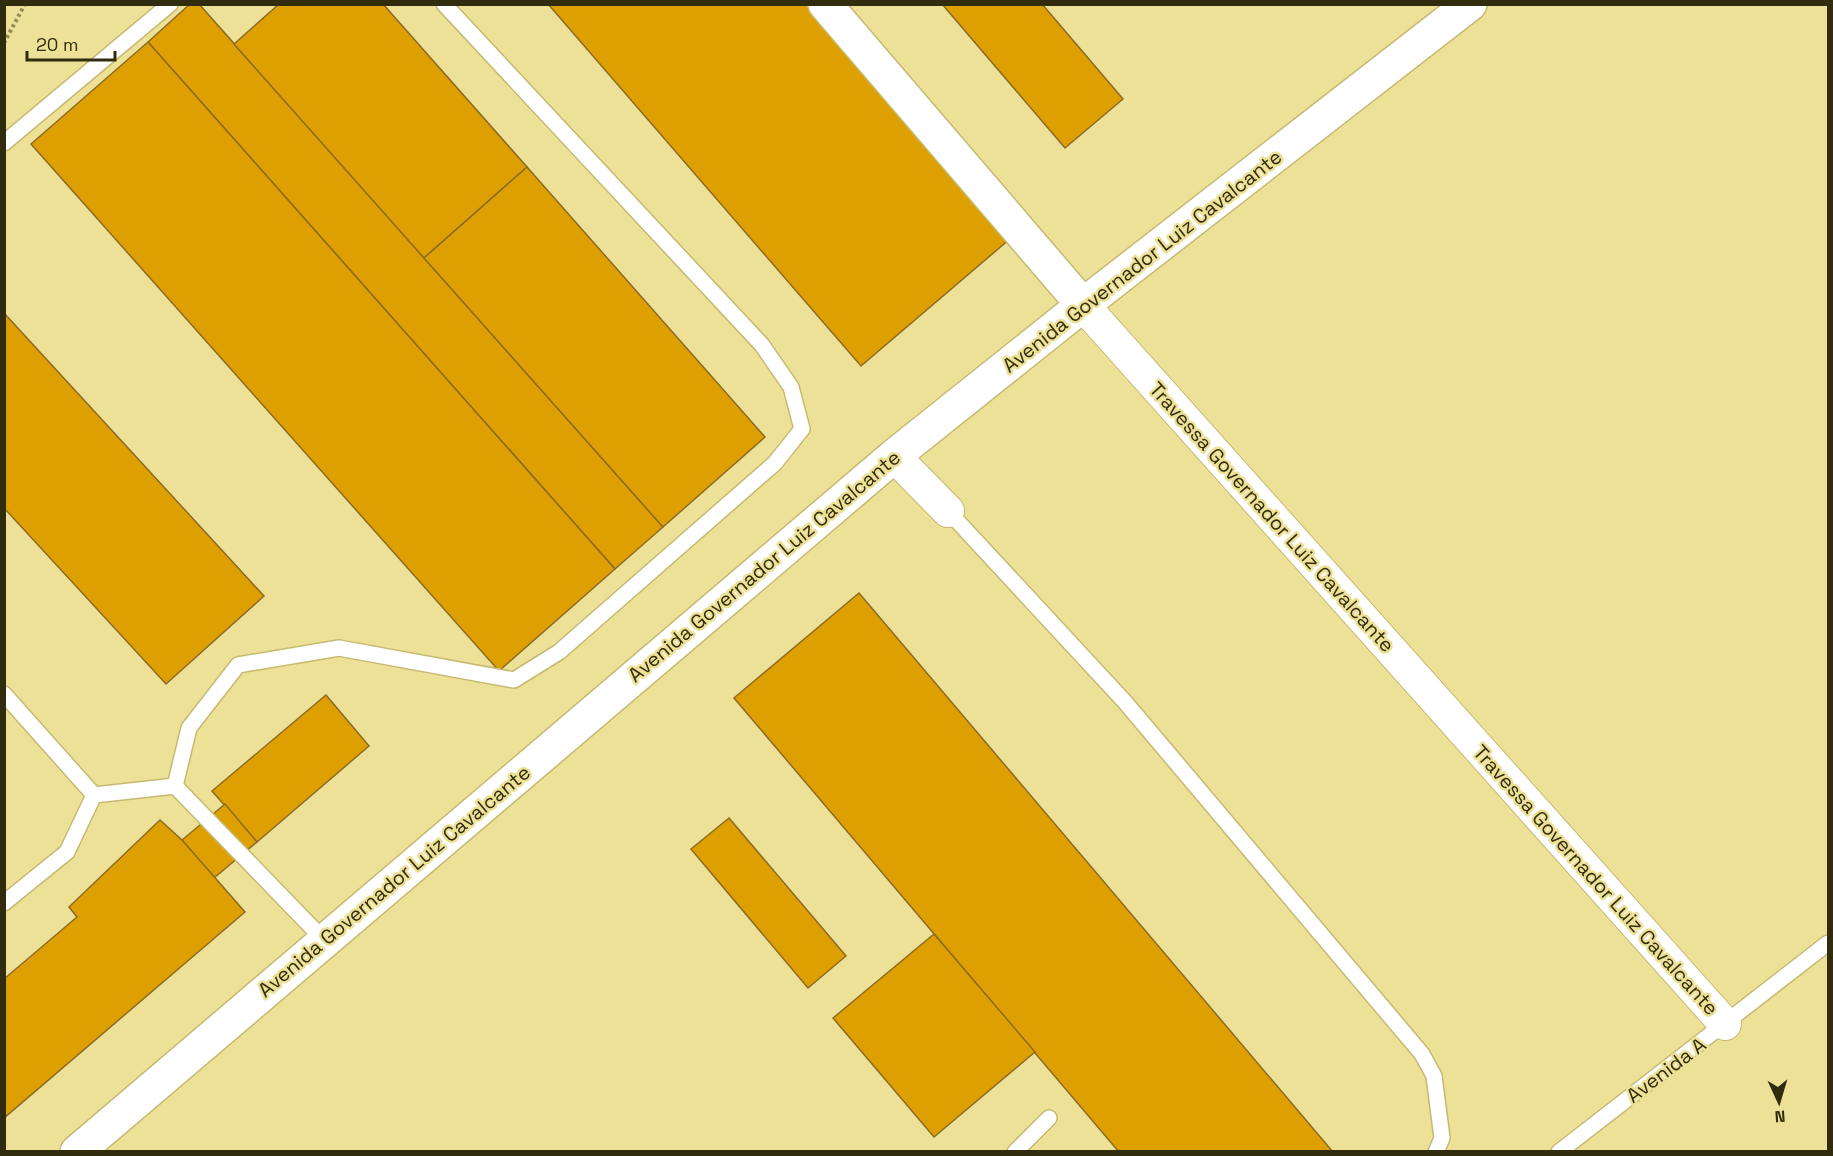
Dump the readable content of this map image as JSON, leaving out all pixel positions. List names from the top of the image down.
{
  "streets": {
    "street": ["Avenida Governador Luiz Cavalcante", "Travessa Governador Luiz Cavalcante"],
    "lane": ["Avenida A"]
  },
  "crossings": [
    ["Avenida Governador Luiz Cavalcante", "Travessa Governador Luiz Cavalcante"],
    ["Travessa Governador Luiz Cavalcante", "Avenida A"]
  ],
  "scale_bar": "20 m",
  "north": "bottom"
}
